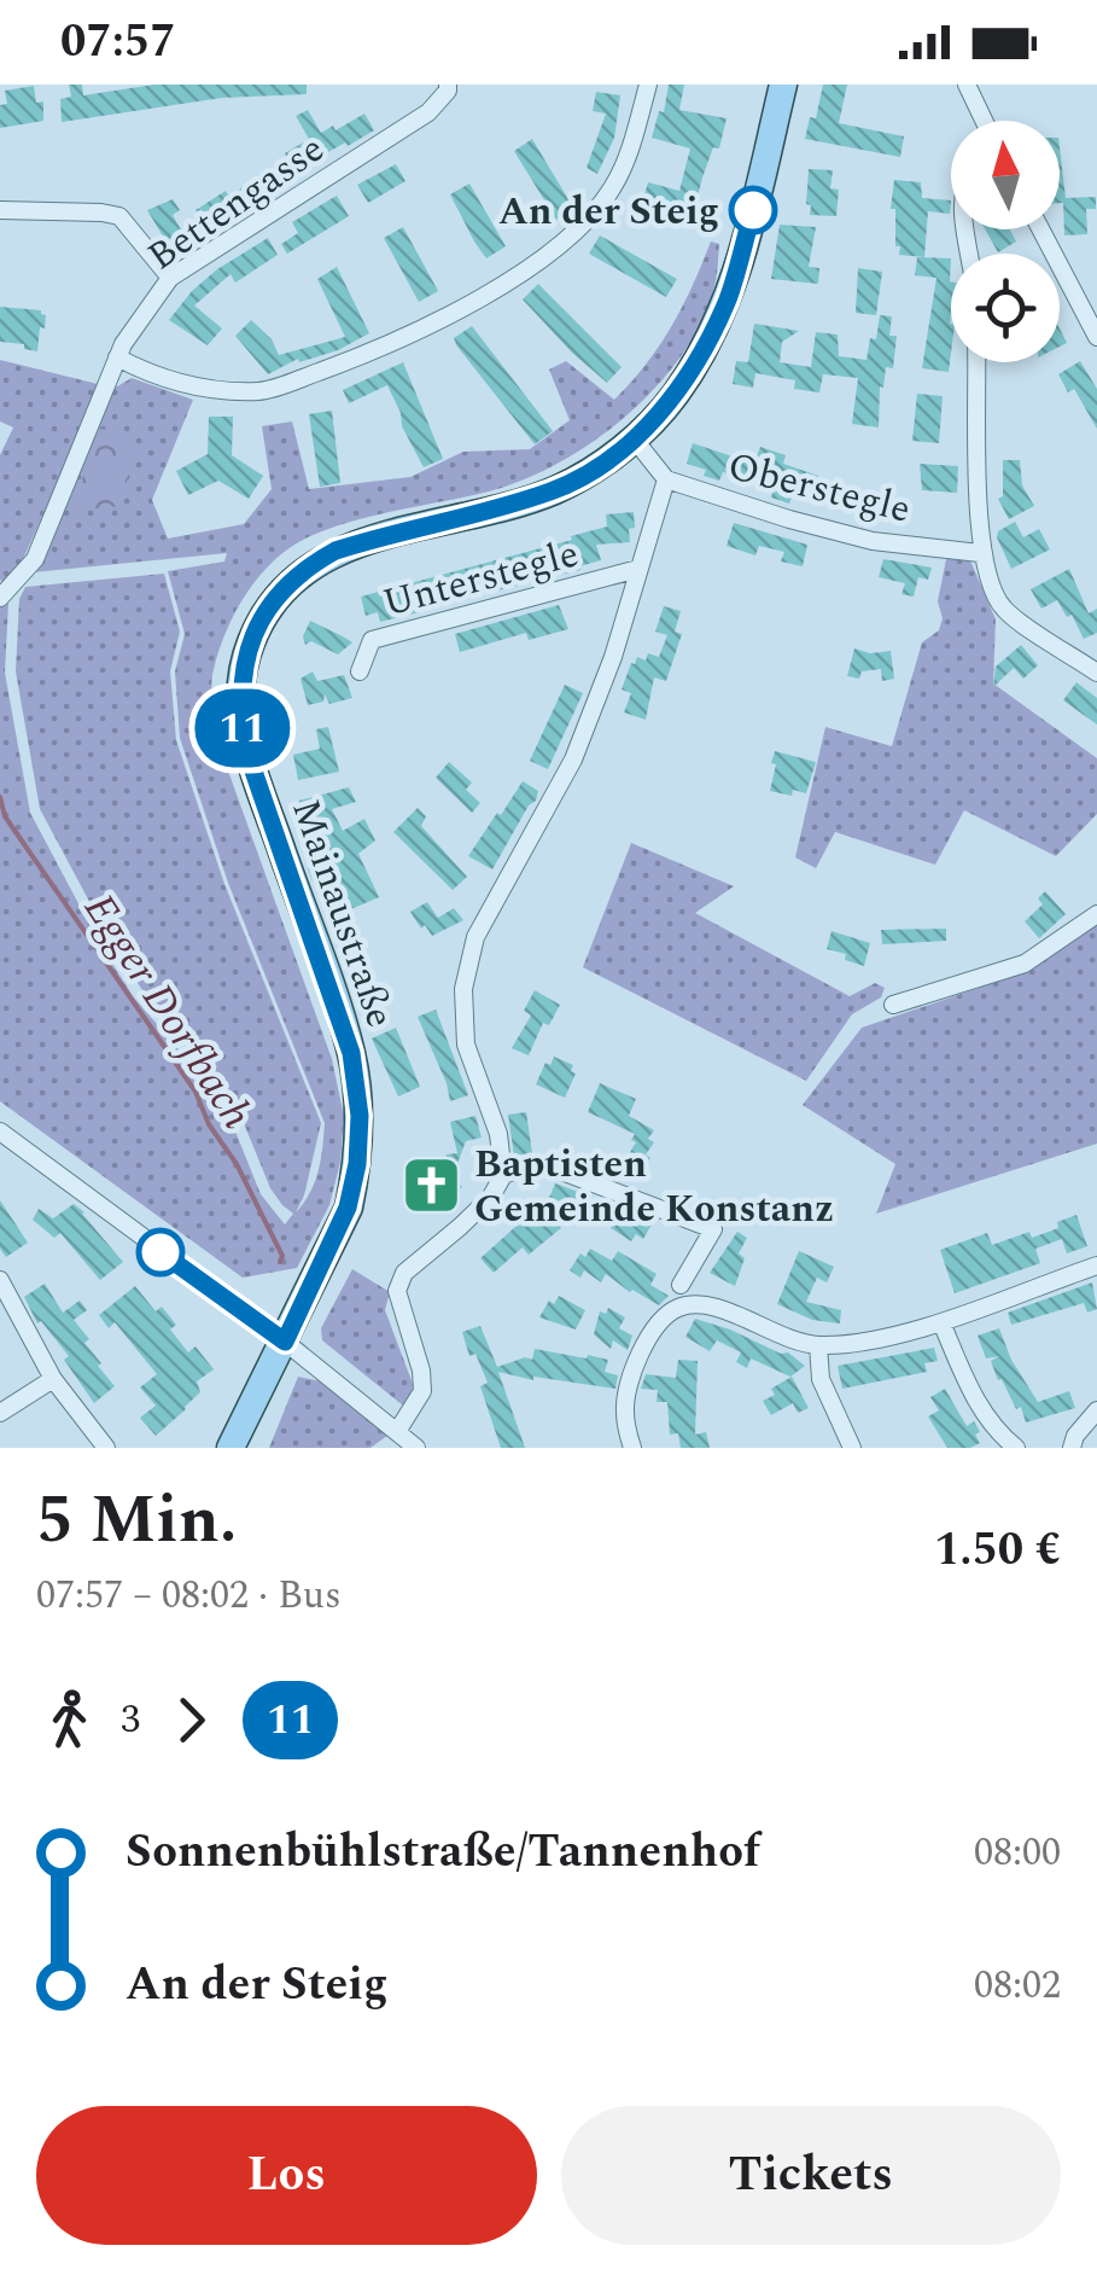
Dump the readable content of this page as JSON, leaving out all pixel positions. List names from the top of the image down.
{
  "streets": {
    "main road": ["Mainaustraße"],
    "street": ["Bettengasse", "Oberstegle", "Unterstegle"]
  },
  "crossings": [
    ["Oberstegle", "Mainaustraße"]
  ],
  "water": ["Egger Dorfbach"],
  "places": {
    "other": ["An der Steig"],
    "church": ["Baptisten Gemeinde Konstanz"]
  },
  "lines": ["bus line 11"],
  "north": "top",
  "page": {
    "status": "07:57",
    "on_map": "11",
    "heading": ["5 Min.", "07:57 – 08:02 · Bus", "1.50 €"],
    "legs": ["3", "11"],
    "list": [
      {
        "name": "Sonnenbühlstraße/Tannenhof",
        "value": "08:00"
      },
      {
        "name": "An der Steig",
        "value": "08:02"
      }
    ],
    "buttons": ["Los", "Tickets"]
  }
}
